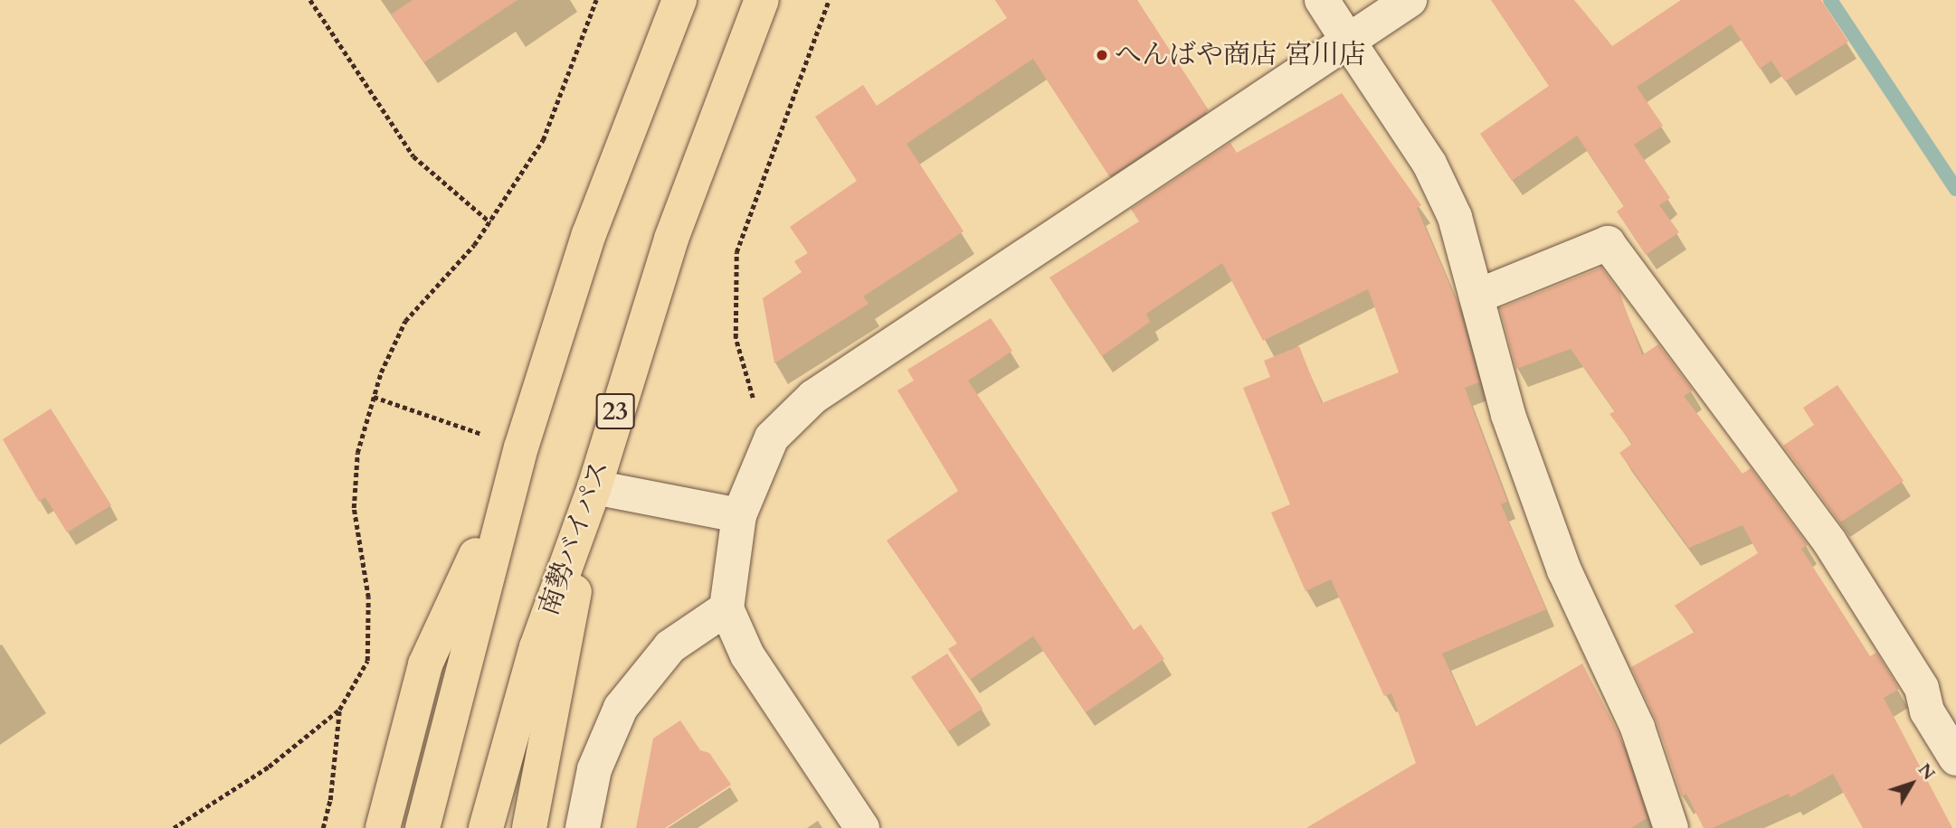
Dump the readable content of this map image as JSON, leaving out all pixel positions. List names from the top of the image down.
{
  "streets": {
    "highway": ["23", "南勢バイパス"]
  },
  "places": ["へんばや商店 宮川店"],
  "north": "top right"
}
